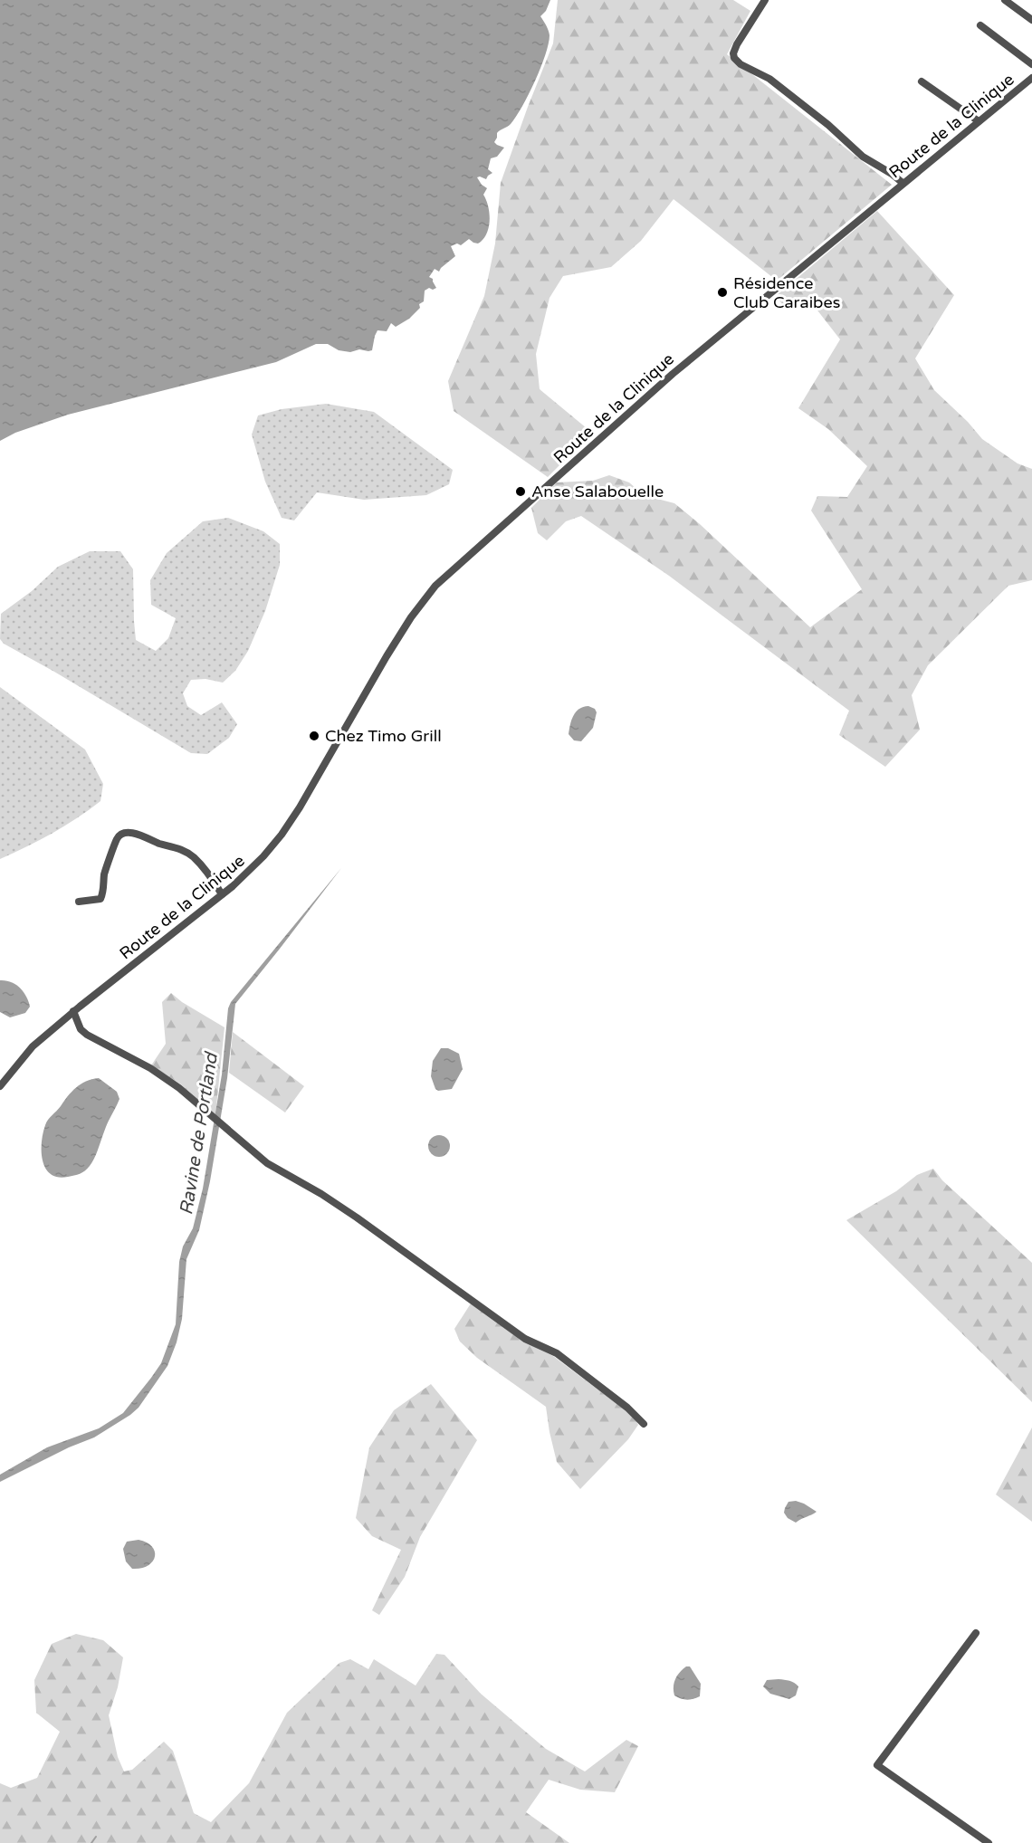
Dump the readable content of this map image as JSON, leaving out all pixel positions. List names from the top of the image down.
{
  "streets": {
    "street": ["Route de la Clinique"]
  },
  "water": ["Ravine de Portland"],
  "places": ["Résidence Club Caraibes", "Anse Salabouelle", "Chez Timo Grill"]
}
